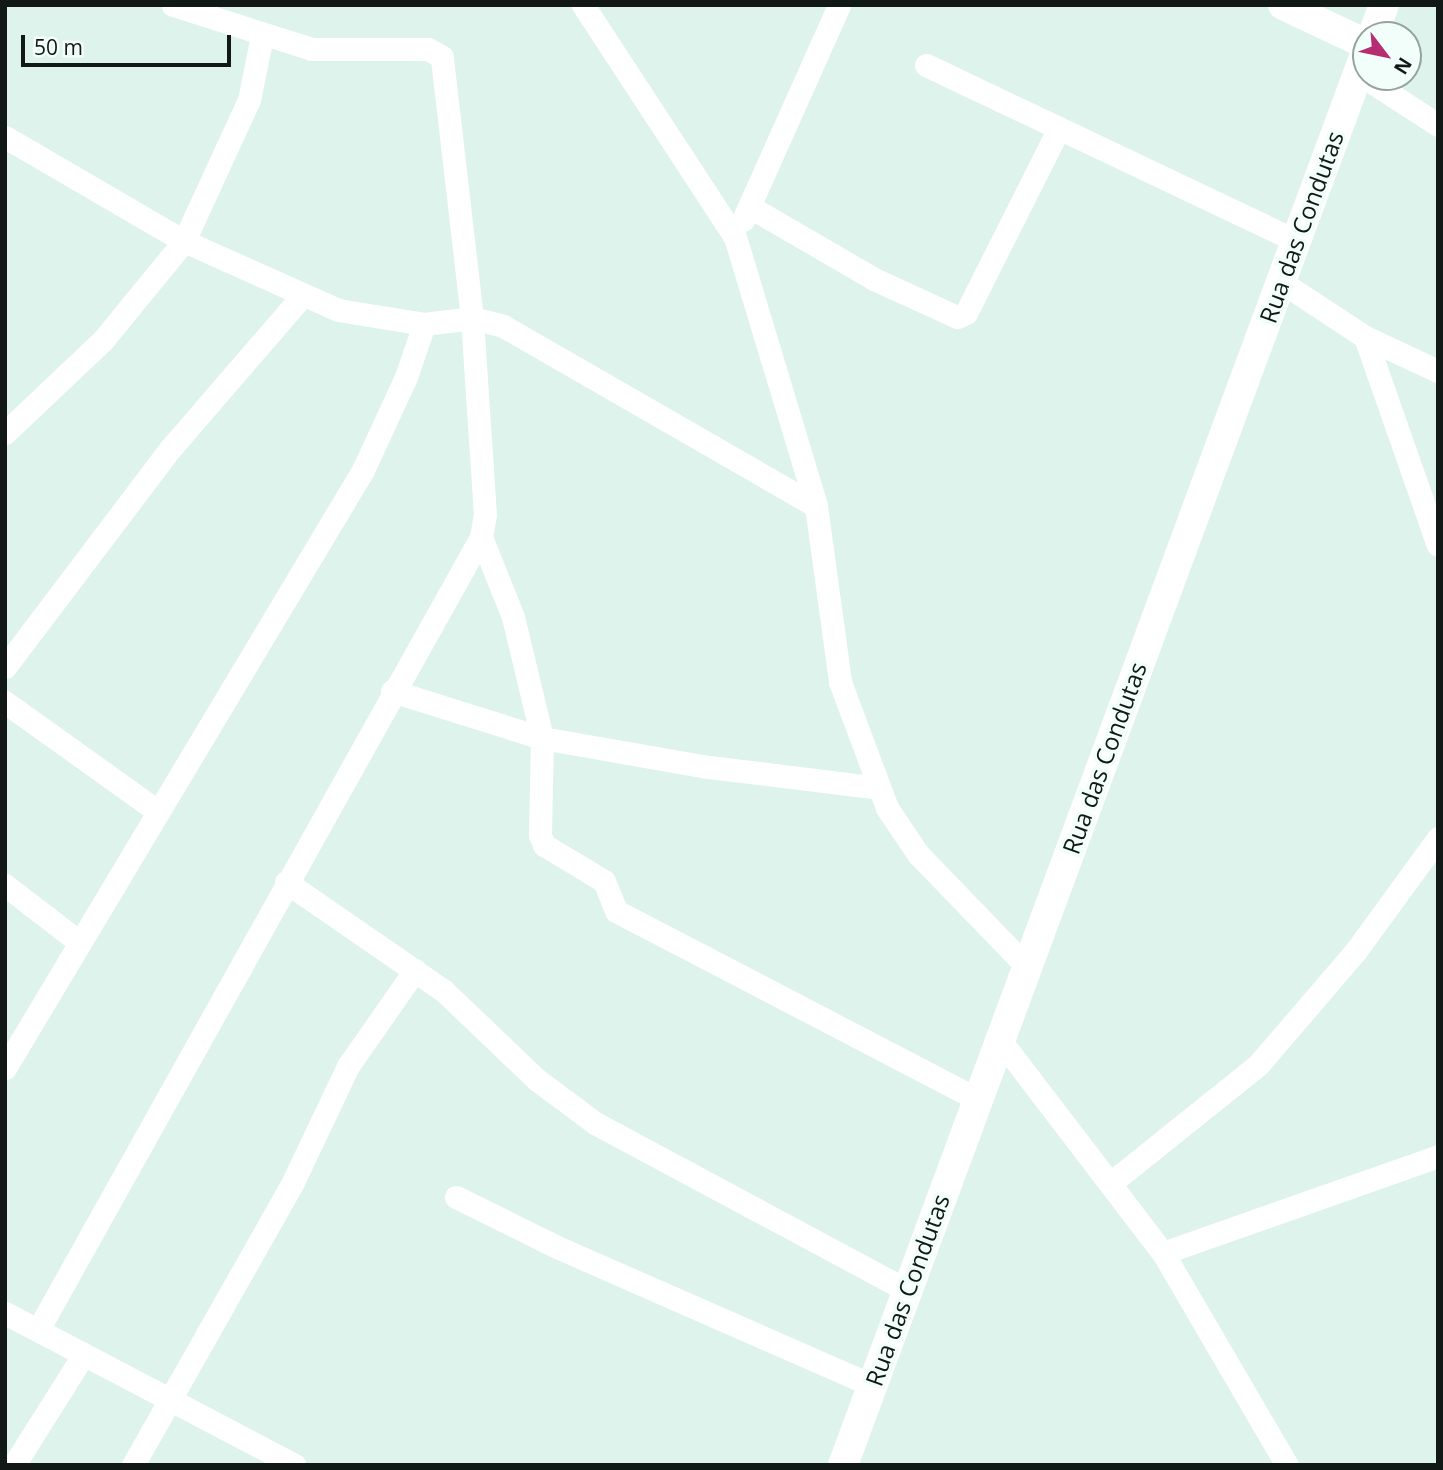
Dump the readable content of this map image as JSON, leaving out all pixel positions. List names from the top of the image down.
{
  "streets": {
    "street": ["Rua das Condutas"]
  },
  "scale_bar": "50 m",
  "north": "bottom right"
}
